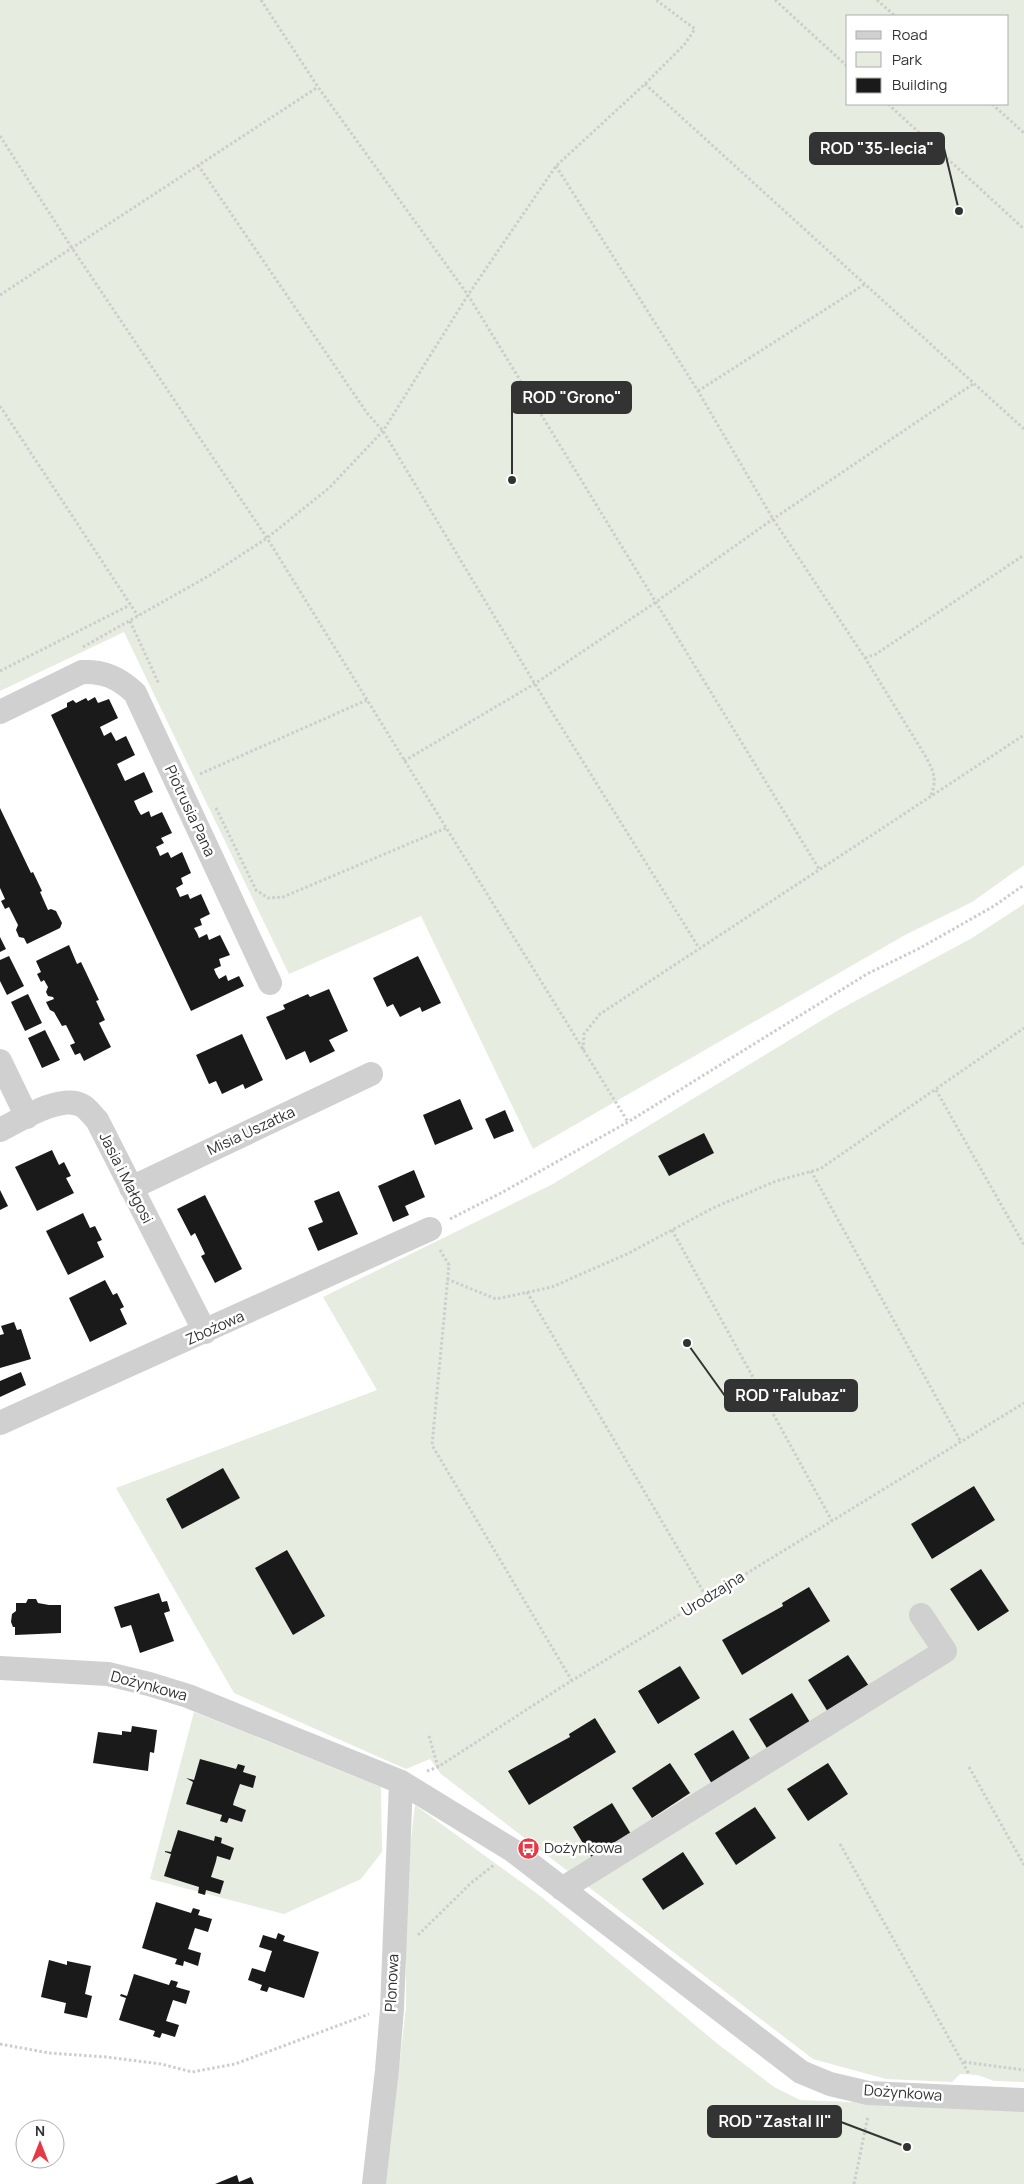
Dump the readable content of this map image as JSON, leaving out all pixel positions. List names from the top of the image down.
{
  "streets": {
    "street": [
      "Piotrusia Pana",
      "Misia Uszatka",
      "Jasia i Małgosi",
      "Zbożowa",
      "Dożynkowa",
      "Plonowa"
    ],
    "path": ["Urodzajna"]
  },
  "crossings": [
    ["Misia Uszatka", "Jasia i Małgosi"],
    ["Jasia i Małgosi", "Zbożowa"],
    ["Urodzajna", "Dożynkowa"],
    ["Urodzajna", "Plonowa"],
    ["Dożynkowa", "Plonowa"]
  ],
  "places": {
    "other": [
      "ROD \"35-lecia\"",
      "ROD \"Grono\"",
      "ROD \"Falubaz\"",
      "ROD \"Zastal II\""
    ],
    "bus stop": ["Dożynkowa"]
  },
  "legend": ["Road", "Park", "Building"],
  "north": "top"
}
